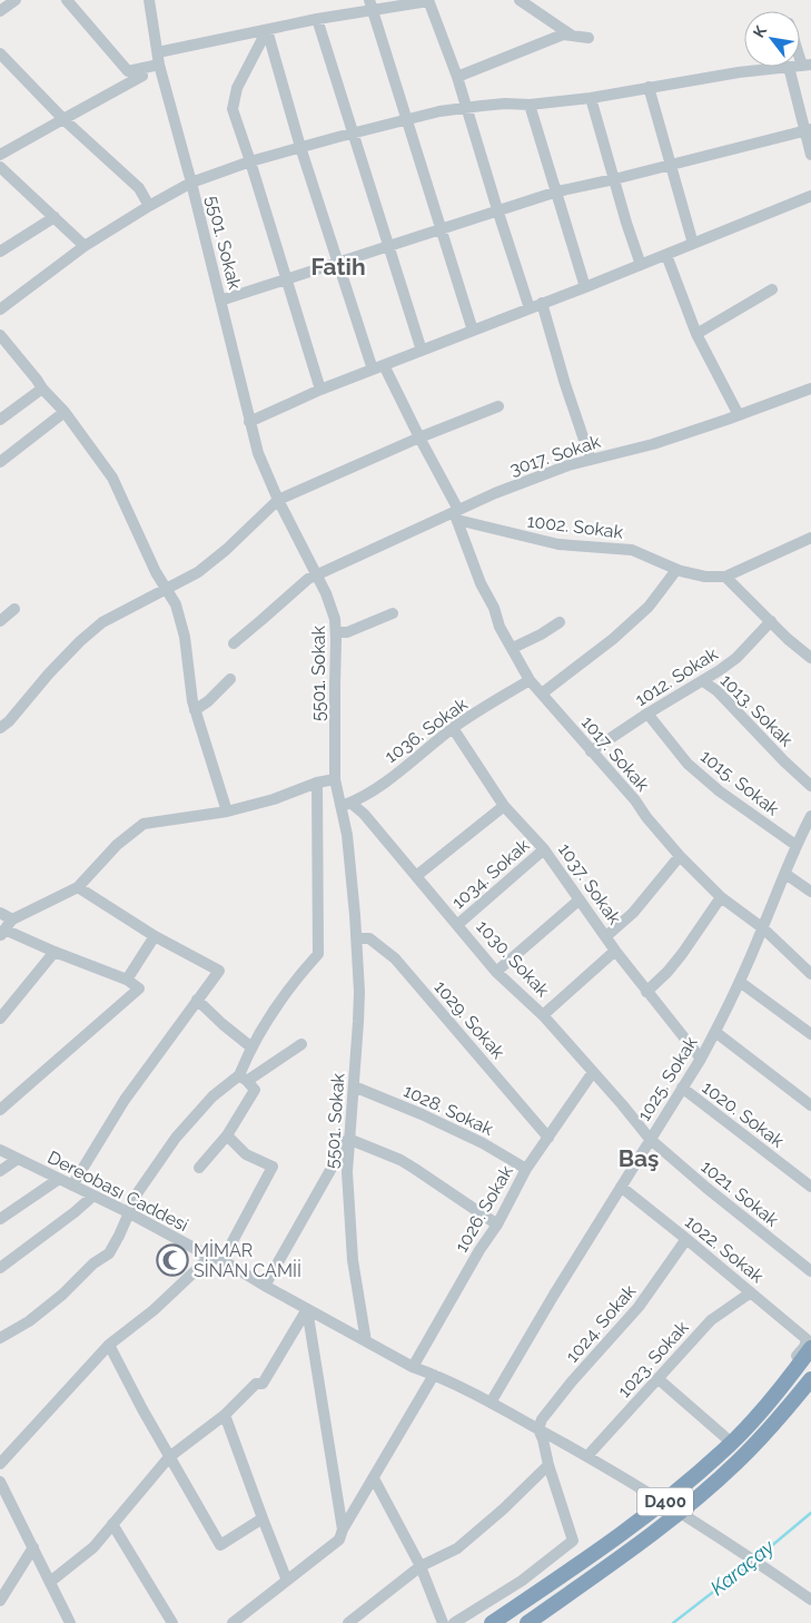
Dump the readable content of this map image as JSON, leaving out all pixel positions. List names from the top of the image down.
{
  "streets": {
    "highway": ["D400"],
    "street": [
      "5501. Sokak",
      "3017. Sokak",
      "1002. Sokak",
      "1012. Sokak",
      "1013. Sokak",
      "1036. Sokak",
      "1017. Sokak",
      "1015. Sokak",
      "1034. Sokak",
      "1037. Sokak",
      "1030. Sokak",
      "1029. Sokak",
      "1025. Sokak",
      "1028. Sokak",
      "1020. Sokak",
      "Dereobası Caddesi",
      "1021. Sokak",
      "1026. Sokak",
      "1022. Sokak",
      "1024. Sokak",
      "1023. Sokak"
    ]
  },
  "crossings": [
    ["5501. Sokak", "3017. Sokak"],
    ["5501. Sokak", "1036. Sokak"],
    ["5501. Sokak", "1030. Sokak"],
    ["5501. Sokak", "1029. Sokak"],
    ["5501. Sokak", "1028. Sokak"],
    ["5501. Sokak", "Dereobası Caddesi"],
    ["3017. Sokak", "1002. Sokak"],
    ["3017. Sokak", "1017. Sokak"],
    ["1002. Sokak", "1017. Sokak"],
    ["1012. Sokak", "1013. Sokak"],
    ["1012. Sokak", "1017. Sokak"],
    ["1012. Sokak", "1015. Sokak"],
    ["1036. Sokak", "1017. Sokak"],
    ["1036. Sokak", "1037. Sokak"],
    ["1036. Sokak", "1030. Sokak"],
    ["1017. Sokak", "1025. Sokak"],
    ["1015. Sokak", "1025. Sokak"],
    ["1034. Sokak", "1037. Sokak"],
    ["1034. Sokak", "1030. Sokak"],
    ["1037. Sokak", "1025. Sokak"],
    ["1030. Sokak", "1025. Sokak"],
    ["1030. Sokak", "1021. Sokak"],
    ["1030. Sokak", "1026. Sokak"],
    ["1029. Sokak", "1026. Sokak"],
    ["1025. Sokak", "1020. Sokak"],
    ["1025. Sokak", "Dereobası Caddesi"],
    ["1025. Sokak", "1021. Sokak"],
    ["1025. Sokak", "1022. Sokak"],
    ["1028. Sokak", "1026. Sokak"],
    ["Dereobası Caddesi", "1026. Sokak"],
    ["Dereobası Caddesi", "1024. Sokak"],
    ["Dereobası Caddesi", "1023. Sokak"],
    ["Dereobası Caddesi", "D400"],
    ["1022. Sokak", "1024. Sokak"],
    ["1022. Sokak", "1023. Sokak"],
    ["1022. Sokak", "D400"]
  ],
  "districts": ["Fatih", "Baş"],
  "water": ["Karaçay"],
  "places": {
    "mosque": ["MİMAR SİNAN CAMİİ"]
  },
  "north": "top left"
}
